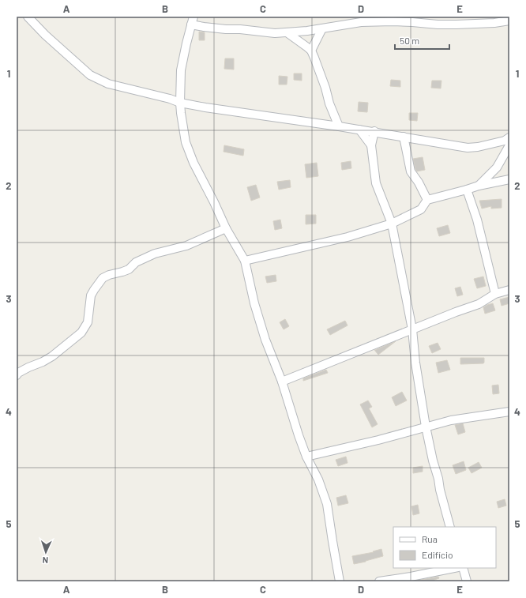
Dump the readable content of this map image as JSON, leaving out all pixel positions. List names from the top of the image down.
{
  "legend": ["Rua", "Edifício"],
  "scale_bar": "50 m",
  "north": "bottom",
  "grid": {
    "columns": [
      "A",
      "B",
      "C",
      "D",
      "E"
    ],
    "rows": [
      "1",
      "2",
      "3",
      "4",
      "5"
    ]
  }
}
